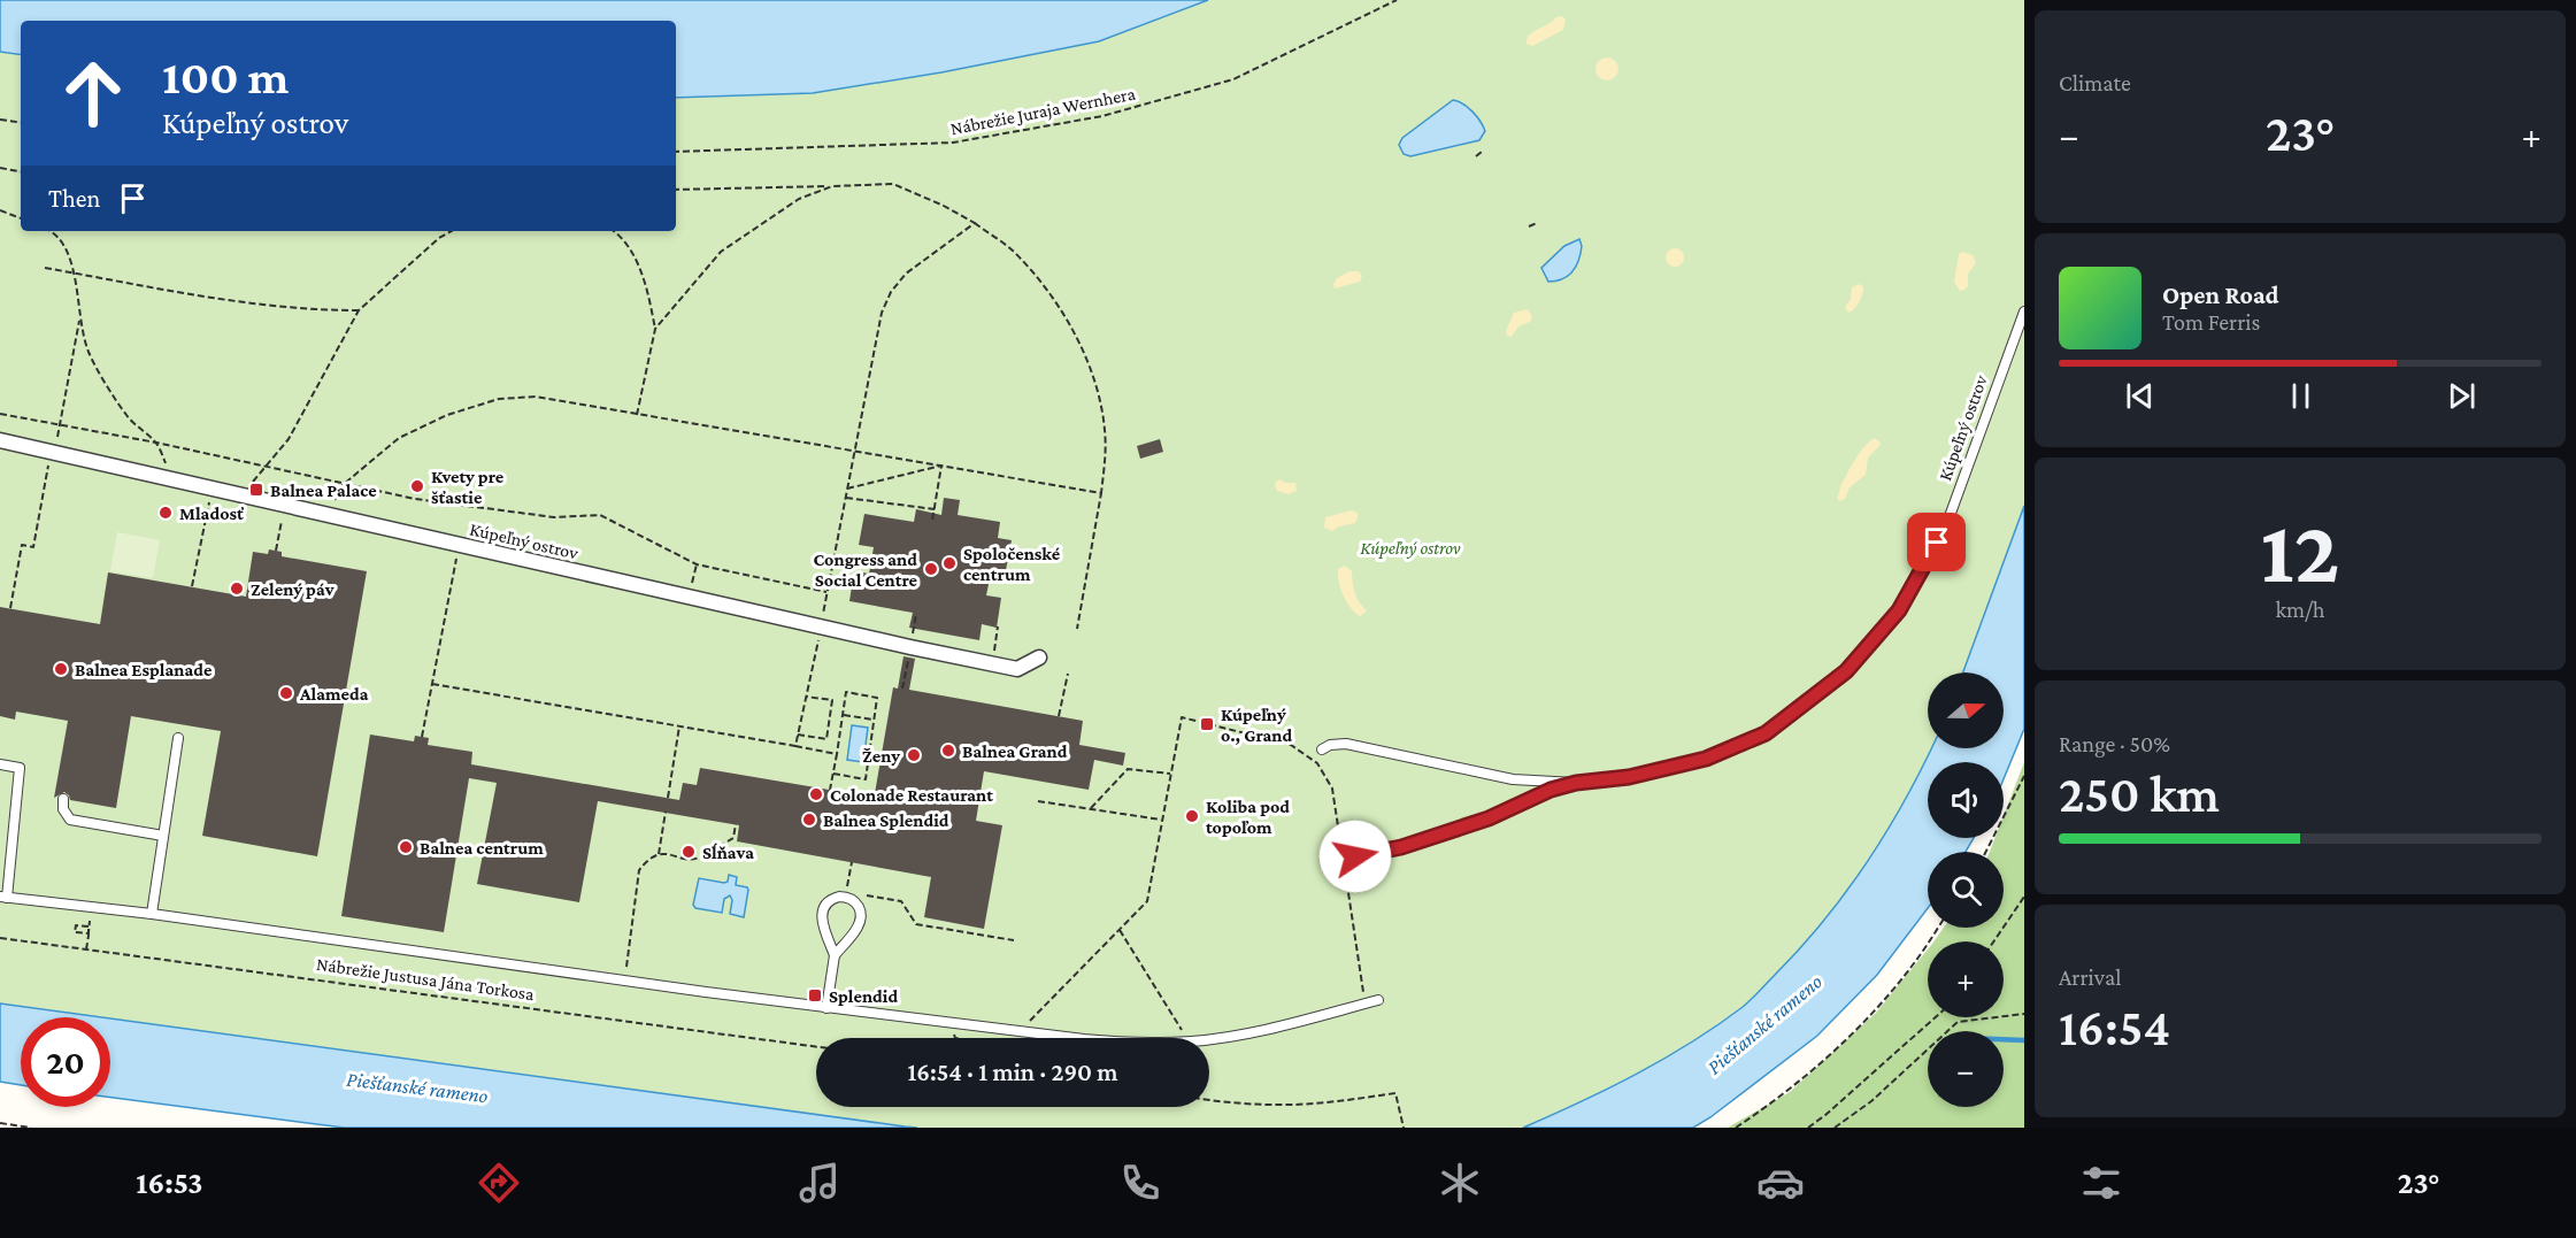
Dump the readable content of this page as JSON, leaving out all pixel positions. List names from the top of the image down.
{
  "streets": {
    "street": ["Kúpeľný ostrov"],
    "path": ["Nábrežie Juraja Wernhera", "Nábrežie Justusa Jána Torkosa"]
  },
  "water": ["Piešťanské rameno"],
  "parks": ["Kúpeľný ostrov"],
  "places": {
    "other": [
      "Kvety pre šťastie",
      "Mladosť",
      "Spoločenské centrum",
      "Congress and Social Centre",
      "Zelený páv",
      "Balnea Esplanade",
      "Alameda",
      "Balnea Grand",
      "Ženy",
      "Colonade Restaurant",
      "Koliba pod topoľom",
      "Balnea Splendid",
      "Balnea centrum",
      "Sĺňava"
    ],
    "transit": ["Balnea Palace", "Kúpeľný o., Grand", "Splendid"]
  },
  "north": "right",
  "page": {
    "tile": [
      "Climate",
      ["12", "km/h"],
      ["Range · 50%", "250 km"],
      ["Arrival", "16:54"]
    ],
    "turn": ["100 m", "Kúpeľný ostrov"],
    "heat": ["−", "23°", "+"],
    "then": "Then",
    "song": ["Open Road", "Tom Ferris"],
    "map_buttons": ["+", "−"],
    "limit": "20",
    "trip": "16:54 · 1 min · 290 m",
    "tabs": ["16:53", "23°"]
  }
}
